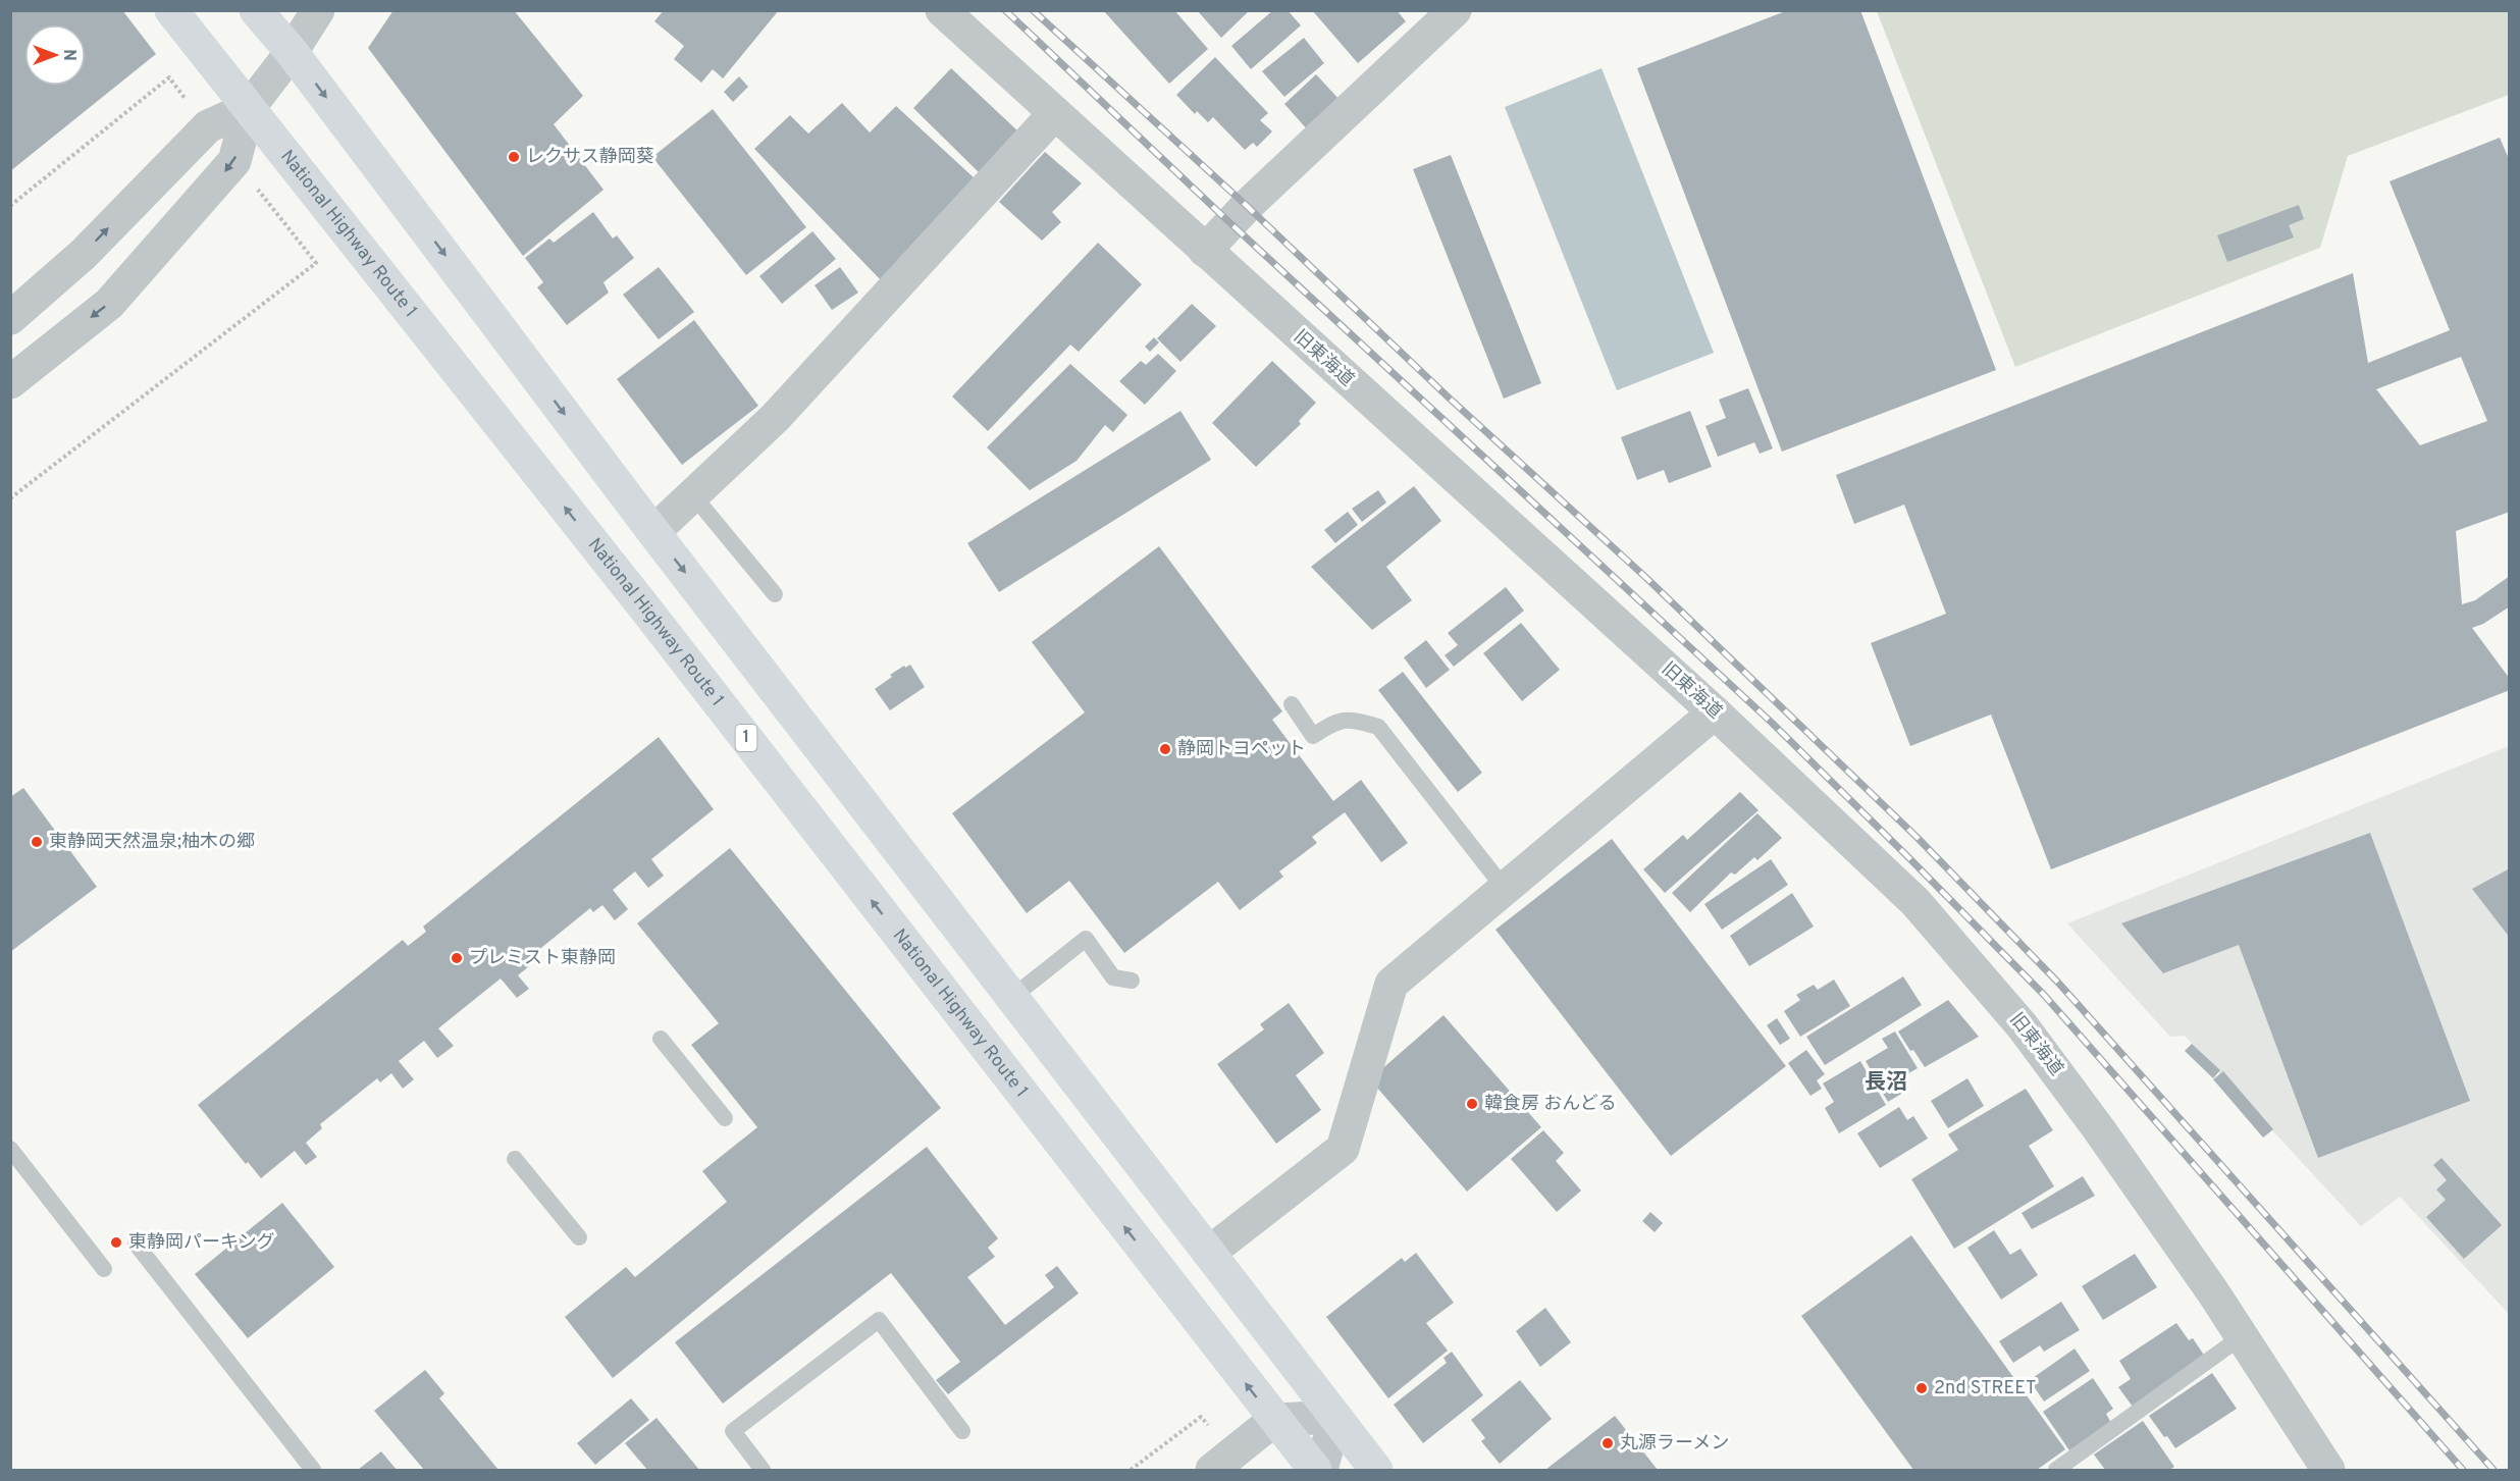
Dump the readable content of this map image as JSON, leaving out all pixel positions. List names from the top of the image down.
{
  "streets": {
    "highway": ["National Highway Route 1", "1"],
    "street": ["旧東海道"]
  },
  "districts": ["長沼"],
  "places": [
    "レクサス静岡葵",
    "静岡トヨペット",
    "東静岡天然温泉;柚木の郷",
    "プレミスト東静岡",
    "韓食房 おんどる",
    "東静岡パーキング",
    "2nd STREET",
    "丸源ラーメン"
  ],
  "north": "right"
}
